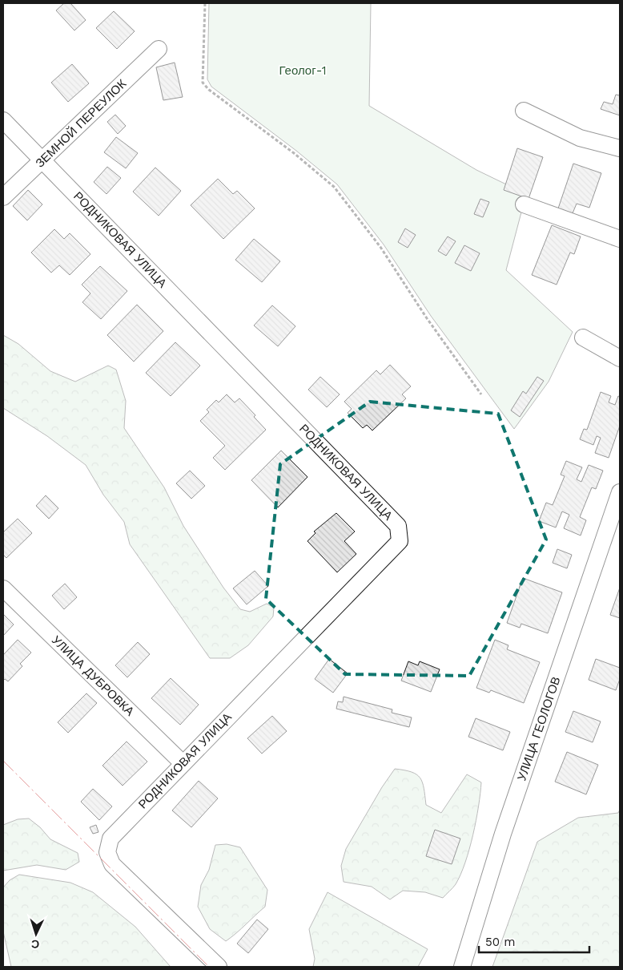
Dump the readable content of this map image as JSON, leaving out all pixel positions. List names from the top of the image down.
{
  "streets": {
    "street": [
      "ЗЕМНОЙ ПЕРЕУЛОК",
      "РОДНИКОВАЯ УЛИЦА",
      "УЛИЦА ДУБРОВКА",
      "УЛИЦА ГЕОЛОГОВ"
    ]
  },
  "crossings": [
    ["ЗЕМНОЙ ПЕРЕУЛОК", "РОДНИКОВАЯ УЛИЦА"],
    ["РОДНИКОВАЯ УЛИЦА", "УЛИЦА ДУБРОВКА"]
  ],
  "parks": ["Геолог-1"],
  "scale_bar": "50 m",
  "north": "bottom"
}
